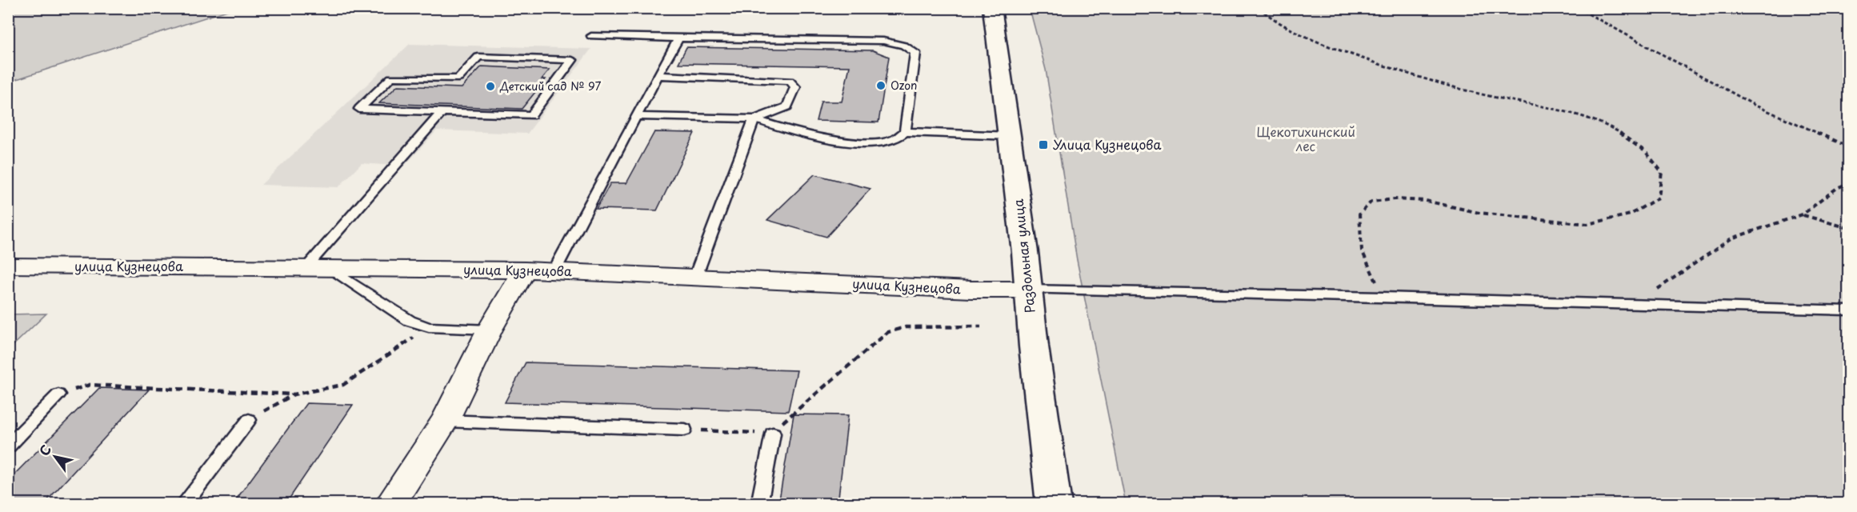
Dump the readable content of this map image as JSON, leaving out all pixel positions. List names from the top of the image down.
{
  "streets": {
    "main road": ["Раздольная улица"],
    "street": ["улица Кузнецова"]
  },
  "crossings": [
    ["Раздольная улица", "улица Кузнецова"]
  ],
  "parks": ["Щекотихинский лес"],
  "places": {
    "other": ["Ozon", "Детский сад № 97"],
    "transit": ["Улица Кузнецова"]
  },
  "north": "top left"
}
